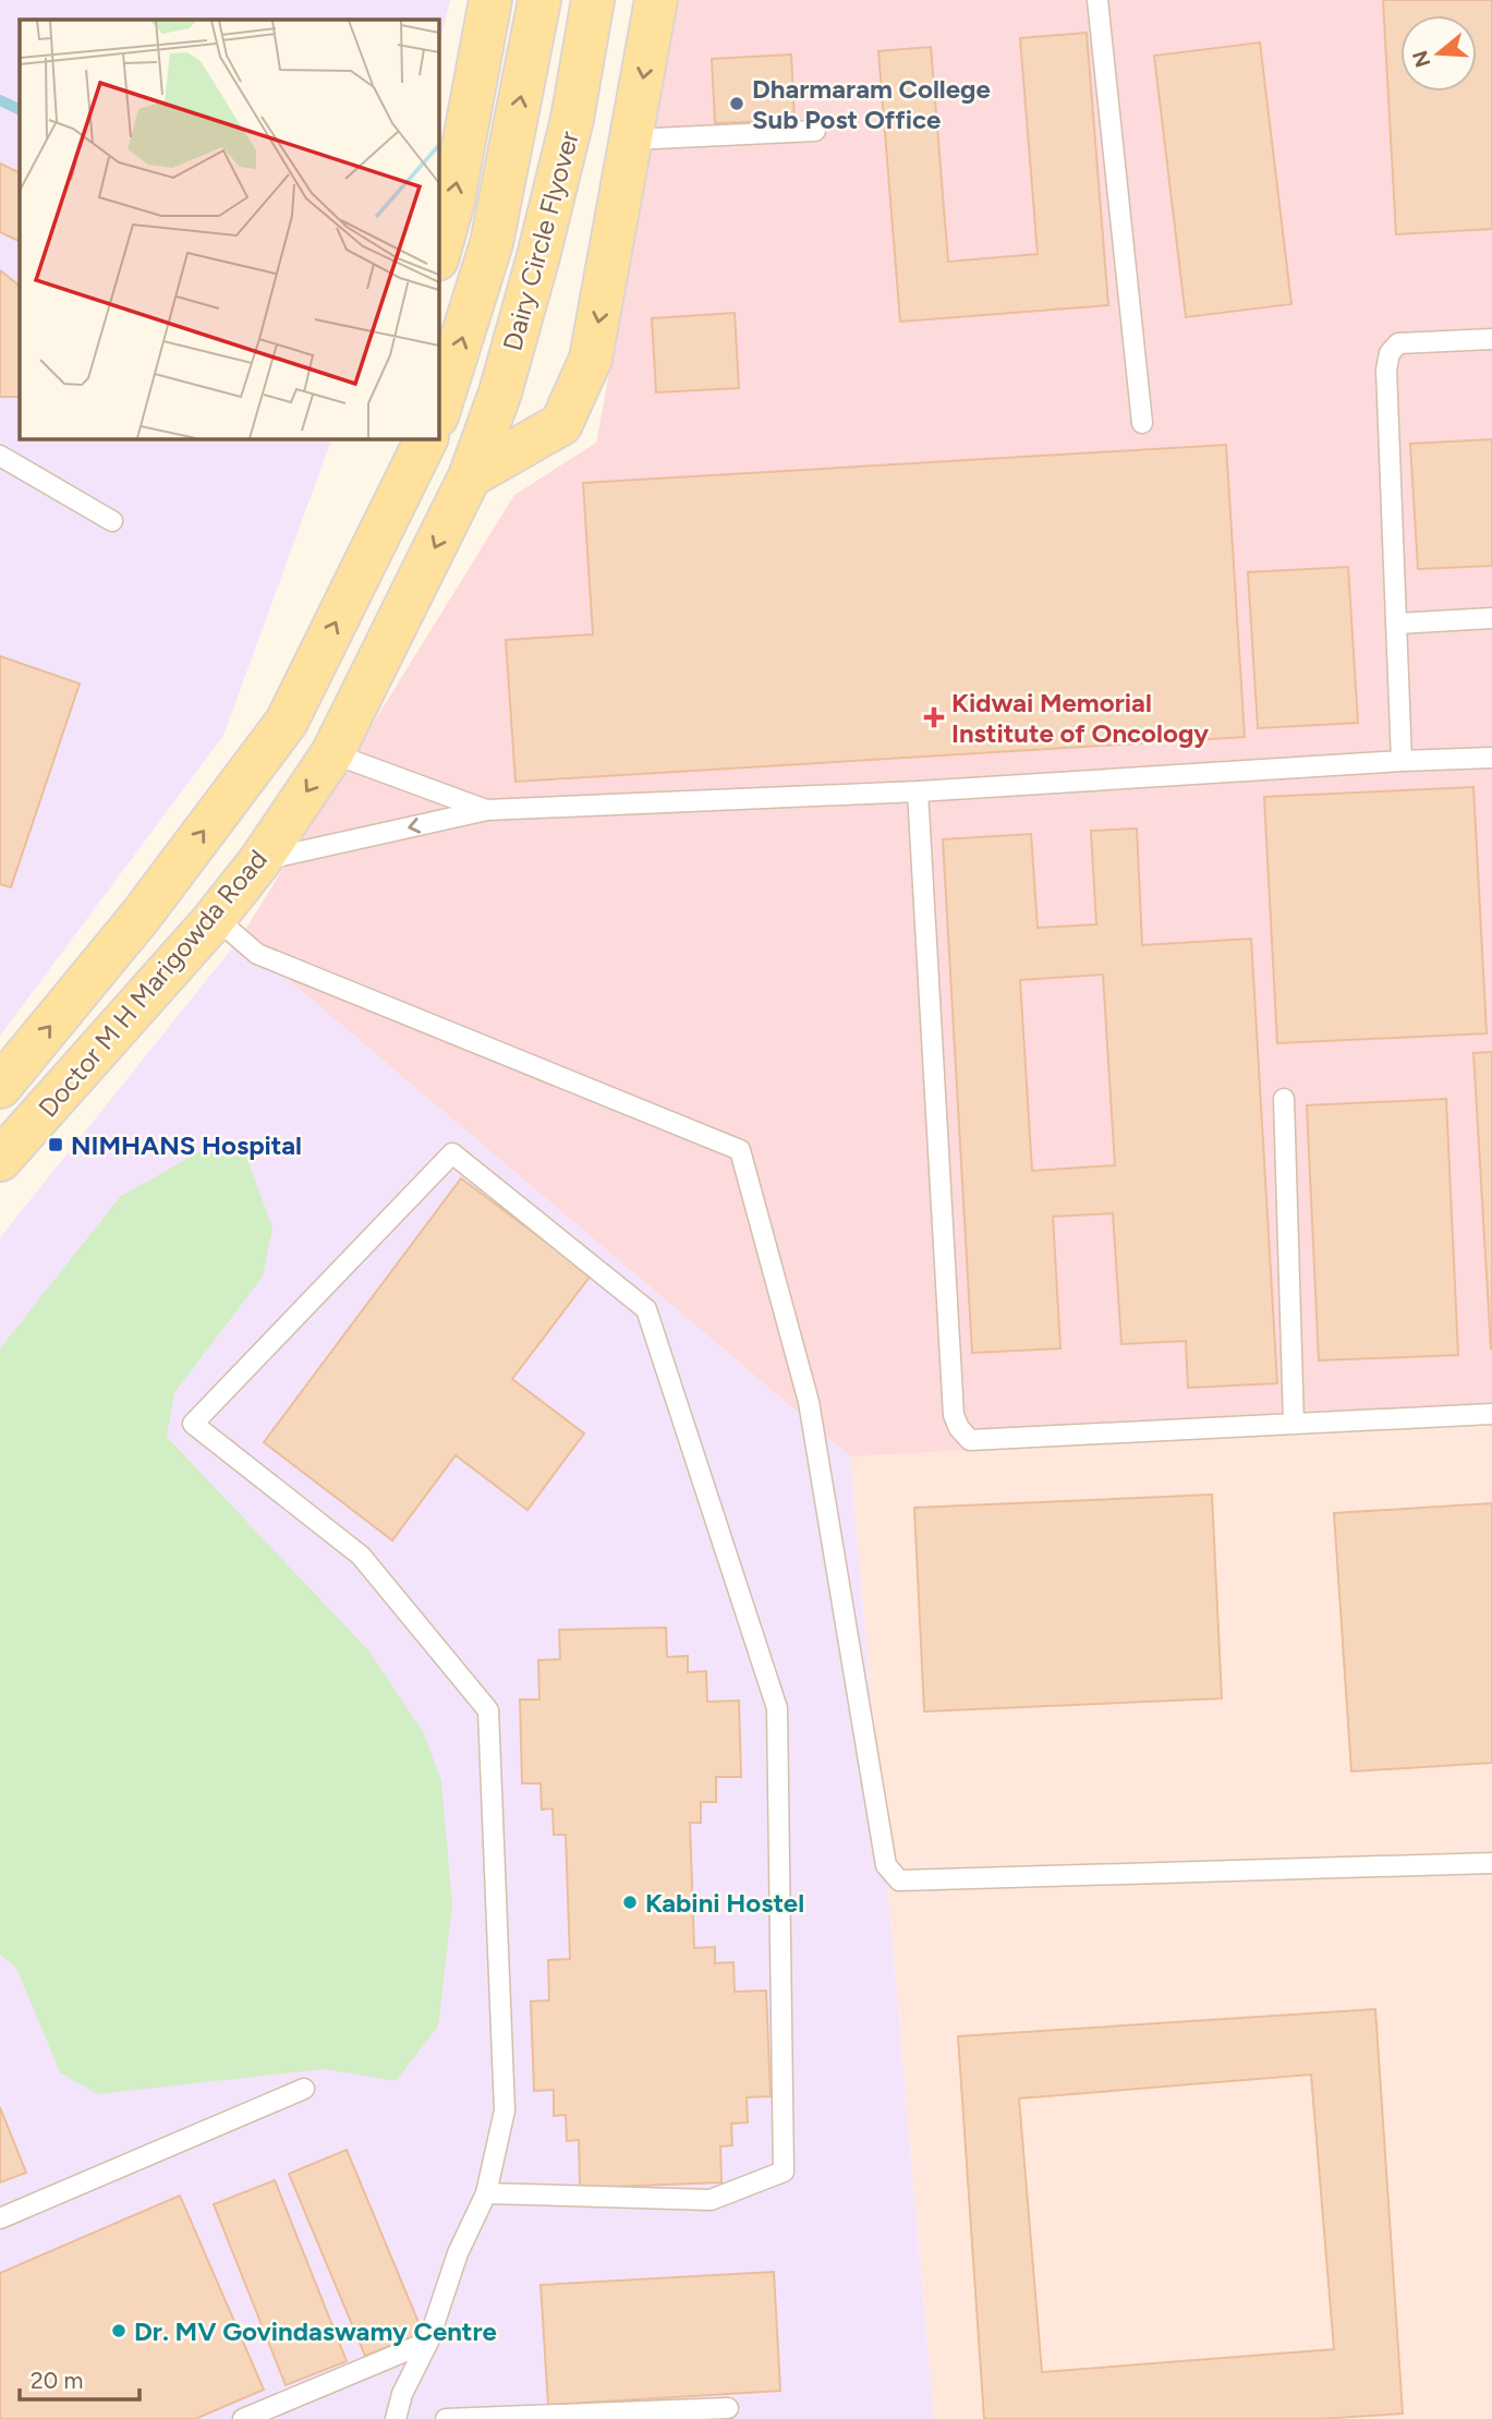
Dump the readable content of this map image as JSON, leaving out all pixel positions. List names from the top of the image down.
{
  "streets": {
    "main road": ["Dairy Circle Flyover", "Doctor M H Marigowda Road"]
  },
  "crossings": [
    ["Dairy Circle Flyover", "Doctor M H Marigowda Road"]
  ],
  "places": {
    "other": ["Dharmaram College Sub Post Office", "Kabini Hostel", "Dr. MV Govindaswamy Centre"],
    "health": ["Kidwai Memorial Institute of Oncology"],
    "transit": ["NIMHANS Hospital"]
  },
  "scale_bar": "20 m",
  "north": "left"
}
